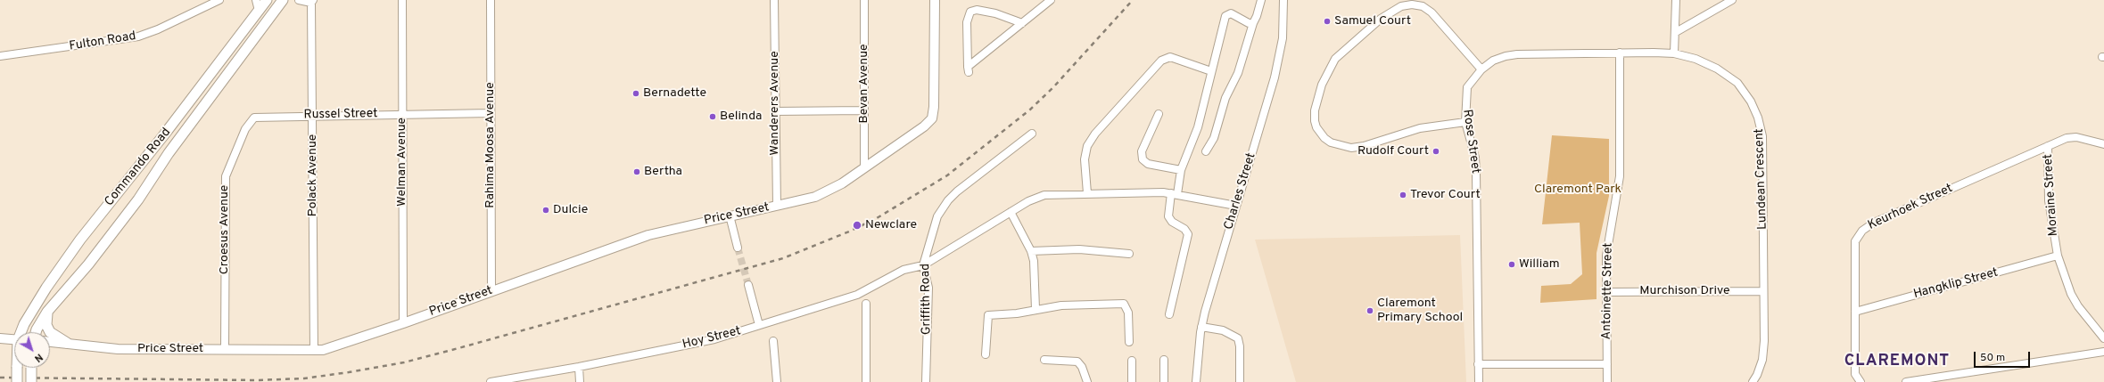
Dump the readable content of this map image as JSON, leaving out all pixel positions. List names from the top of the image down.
{
  "streets": {
    "main road": ["Commando Road"],
    "street": [
      "Fulton Road",
      "Bevan Avenue",
      "Wanderers Avenue",
      "Russel Street",
      "Rose Street",
      "Rahima Moosa Avenue",
      "Welman Avenue",
      "Polack Avenue",
      "Lundean Crescent",
      "Charles Street",
      "Moraine Street",
      "Keurhoek Street",
      "Price Street",
      "Croesus Avenue",
      "Hangklip Street",
      "Antoinette Street",
      "Murchison Drive",
      "Griffith Road",
      "Hoy Street"
    ]
  },
  "crossings": [
    ["Bevan Avenue", "Price Street"],
    ["Wanderers Avenue", "Price Street"],
    ["Russel Street", "Rahima Moosa Avenue"],
    ["Russel Street", "Welman Avenue"],
    ["Russel Street", "Polack Avenue"],
    ["Russel Street", "Croesus Avenue"],
    ["Rose Street", "Lundean Crescent"],
    ["Rose Street", "Antoinette Street"],
    ["Rahima Moosa Avenue", "Price Street"],
    ["Welman Avenue", "Price Street"],
    ["Polack Avenue", "Price Street"],
    ["Lundean Crescent", "Antoinette Street"],
    ["Lundean Crescent", "Murchison Drive"],
    ["Charles Street", "Hoy Street"],
    ["Moraine Street", "Keurhoek Street"],
    ["Moraine Street", "Hangklip Street"],
    ["Keurhoek Street", "Hangklip Street"],
    ["Price Street", "Croesus Avenue"],
    ["Antoinette Street", "Murchison Drive"],
    ["Griffith Road", "Hoy Street"]
  ],
  "districts": ["CLAREMONT"],
  "parks": ["Claremont Park"],
  "places": [
    "Samuel Court",
    "Bernadette",
    "Belinda",
    "Rudolf Court",
    "Bertha",
    "Trevor Court",
    "Dulcie",
    "Newclare",
    "William",
    "Claremont Primary School"
  ],
  "scale_bar": "50 m",
  "north": "bottom right"
}
